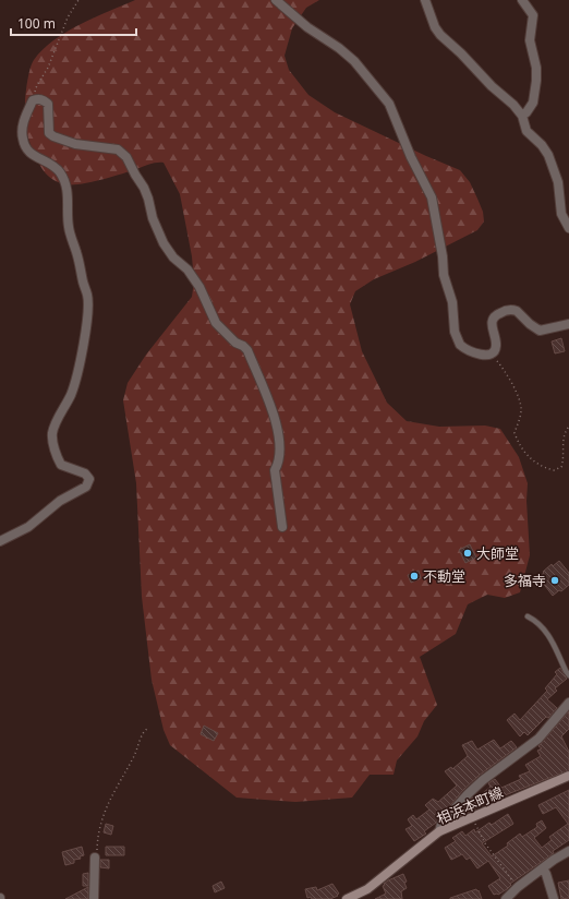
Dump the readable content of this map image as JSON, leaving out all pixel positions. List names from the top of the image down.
{
  "streets": {
    "main road": ["相浜本町線"]
  },
  "places": ["大師堂", "不動堂", "多福寺"],
  "scale_bar": "100 m"
}
